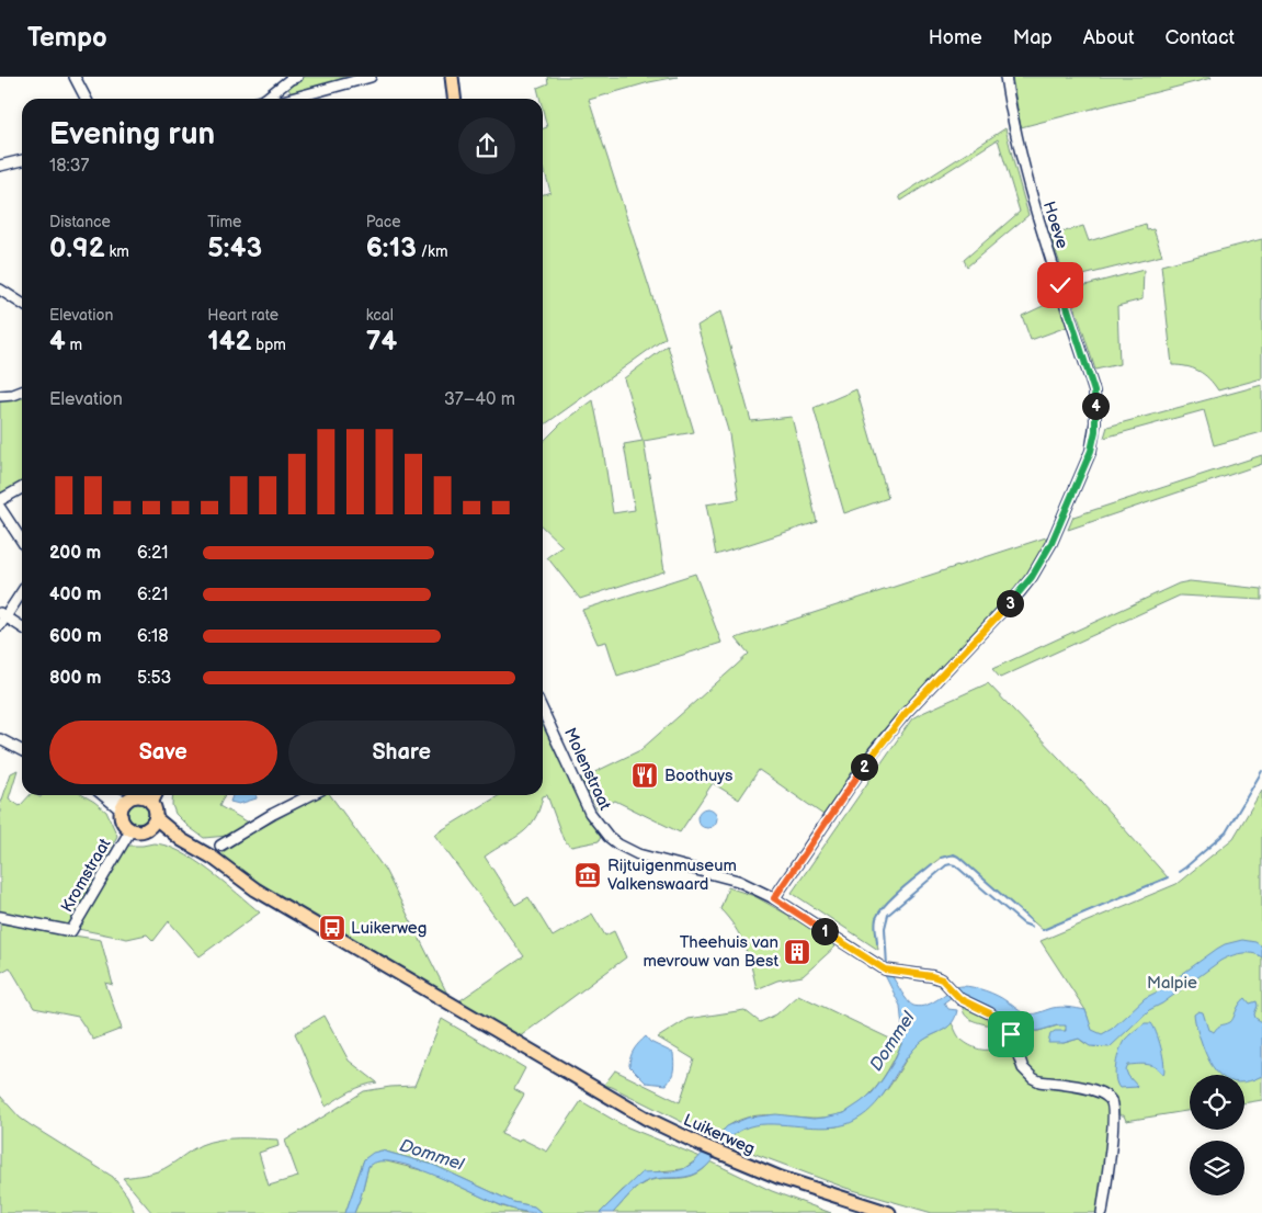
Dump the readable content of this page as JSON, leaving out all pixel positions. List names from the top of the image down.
{
  "streets": {
    "main road": ["Luikerweg"],
    "street": ["Hoeve", "Molenstraat", "Kromstraat"]
  },
  "crossings": [
    ["Hoeve", "Molenstraat"],
    ["Kromstraat", "Luikerweg"]
  ],
  "water": ["Dommel"],
  "parks": ["Malpie"],
  "places": {
    "restaurant": ["Boothuys"],
    "museum": ["Rijtuigenmuseum Valkenswaard"],
    "bus stop": ["Luikerweg"],
    "building": ["Theehuis van mevrouw van Best"]
  },
  "page": {
    "header": "Tempo",
    "nav": [
      "Home",
      "Map",
      "About",
      "Contact"
    ],
    "heading": ["Evening run", "18:37"],
    "stats": [
      ["Distance", "0.92 km"],
      ["Time", "5:43"],
      ["Pace", "6:13 /km"],
      ["Elevation", "4 m"],
      ["Heart rate", "142 bpm"],
      ["kcal", "74"]
    ],
    "chart": ["Elevation", "37–40 m"],
    "pins": [
      "4",
      "3",
      "2",
      "1"
    ],
    "list": [
      {
        "name": "200 m",
        "note": "6:21"
      },
      {
        "name": "400 m",
        "note": "6:21"
      },
      {
        "name": "600 m",
        "note": "6:18"
      },
      {
        "name": "800 m",
        "note": "5:53"
      }
    ],
    "buttons": ["Save", "Share"]
  }
}
